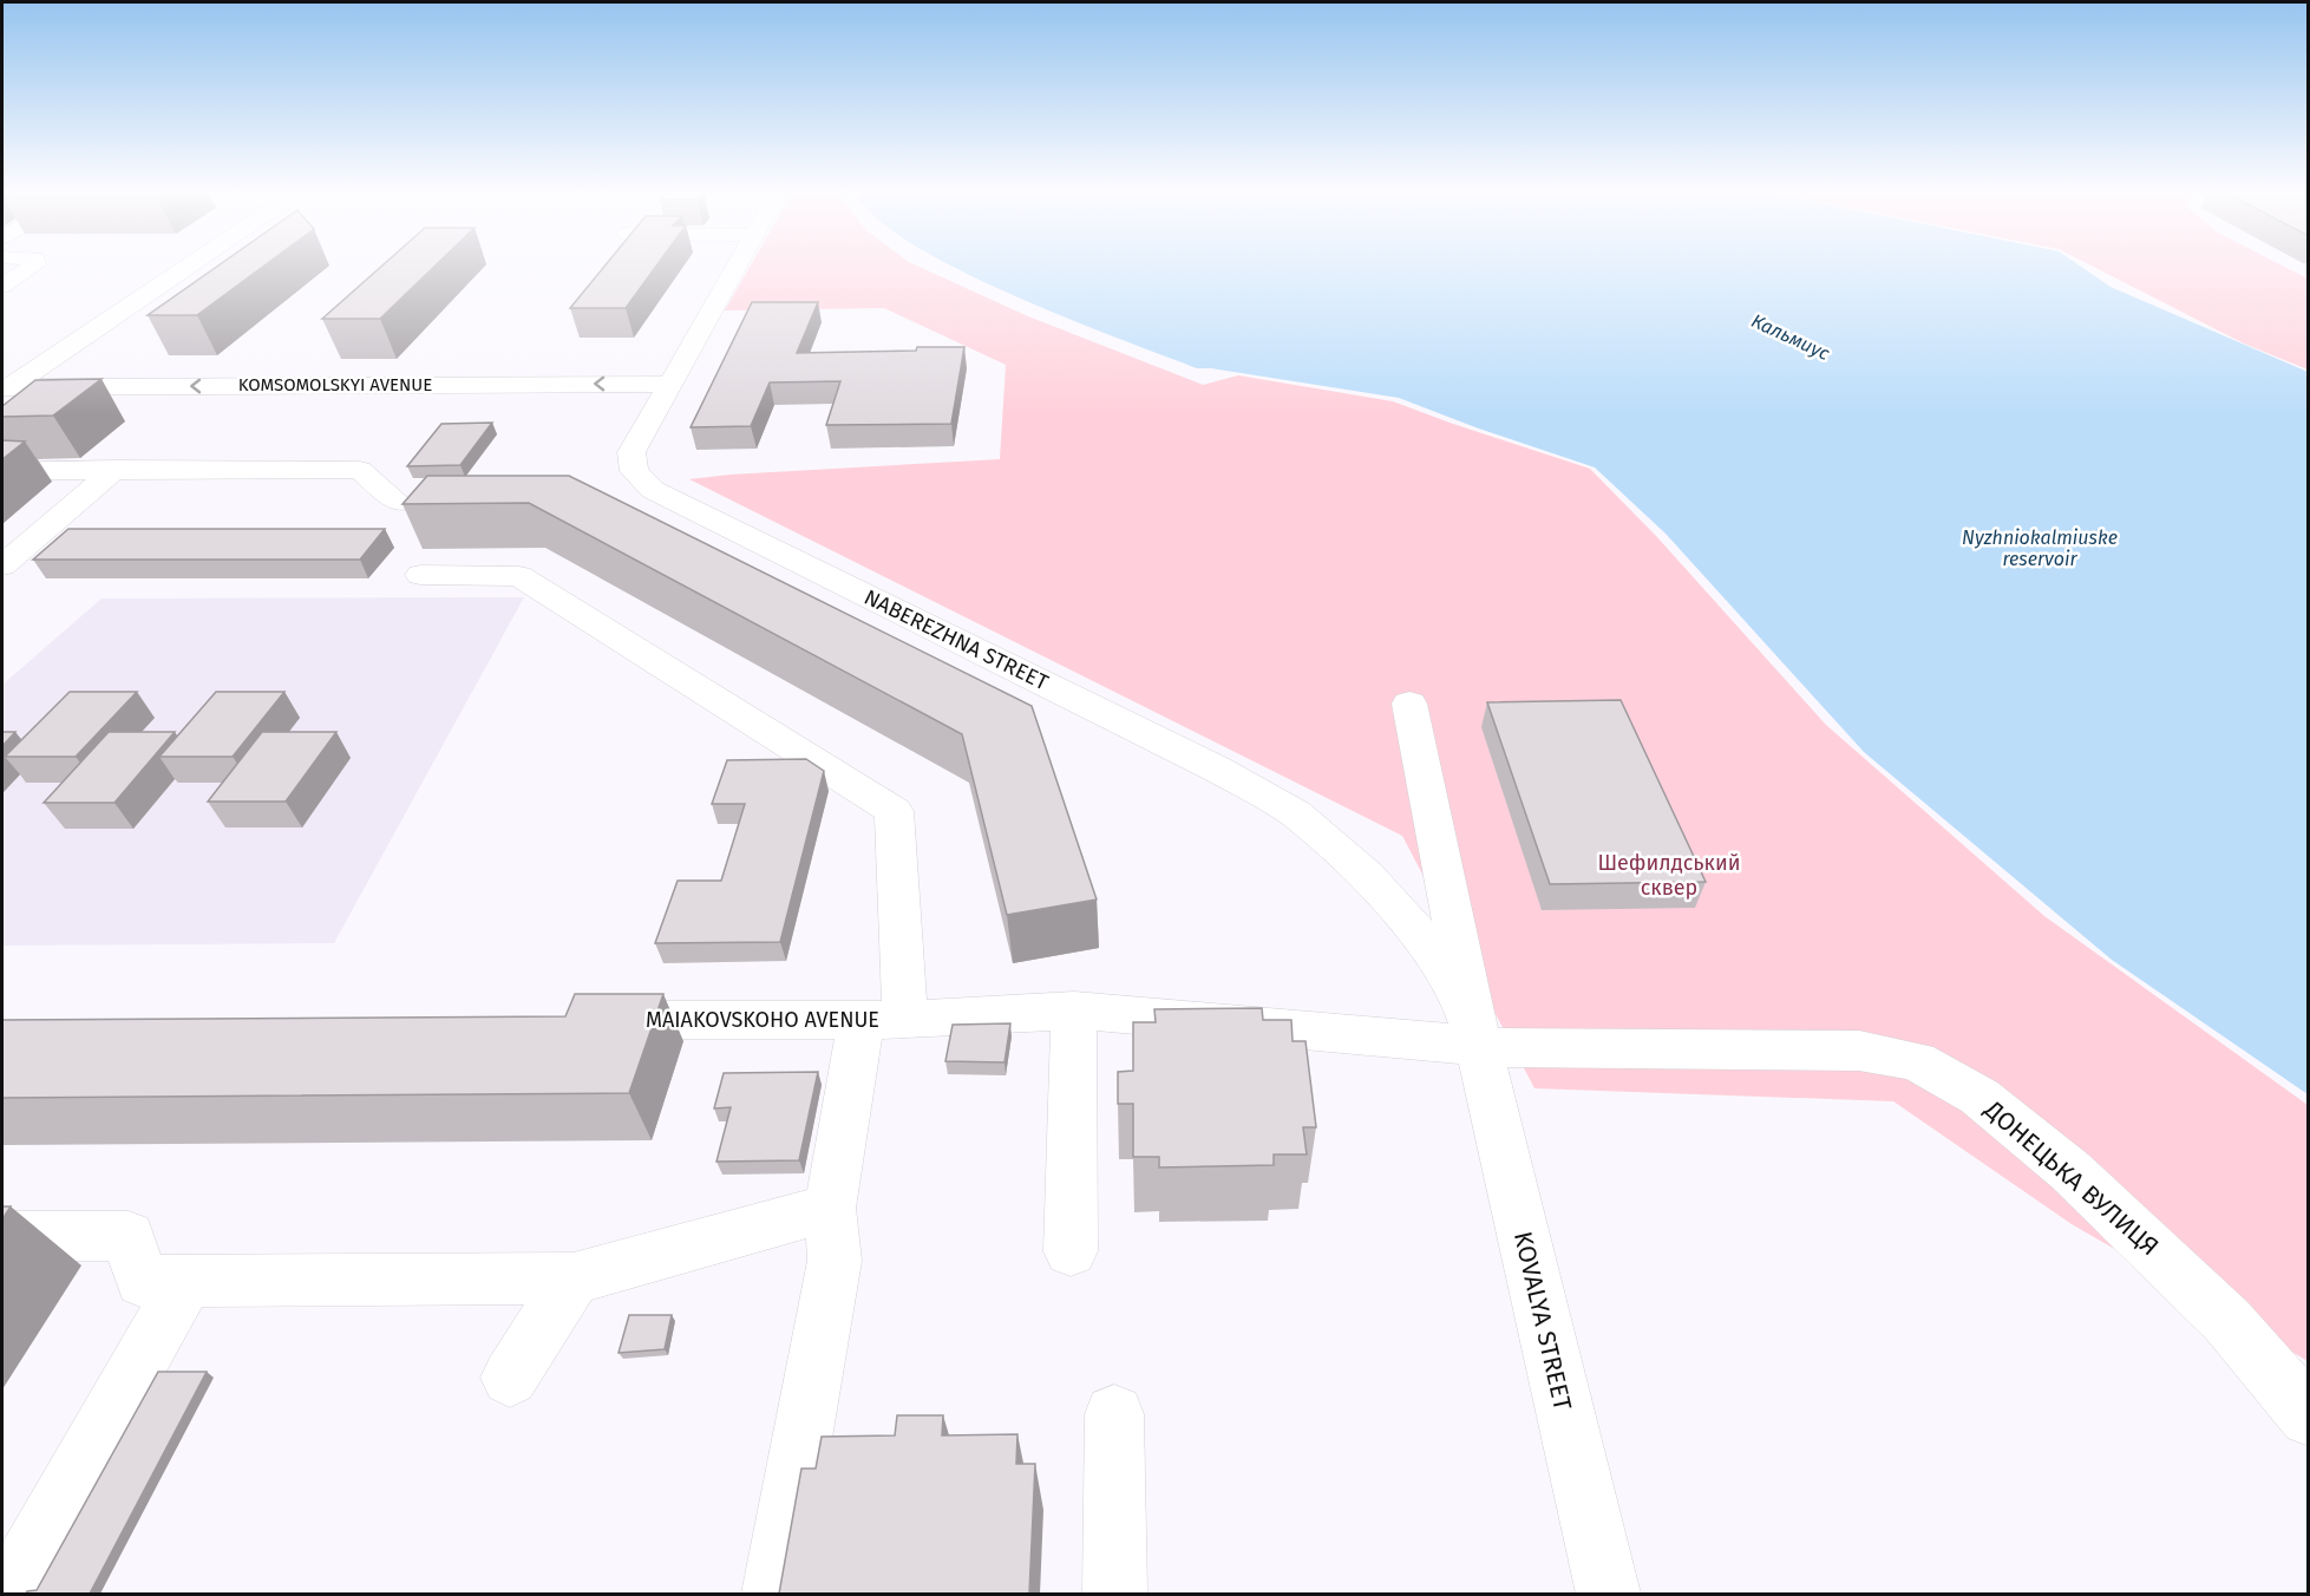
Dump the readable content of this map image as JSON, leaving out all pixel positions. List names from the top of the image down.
{
  "streets": {
    "street": [
      "KOMSOMOLSKYI AVENUE",
      "NABEREZHNA STREET",
      "MAIAKOVSKOHO AVENUE",
      "ДОНЕЦЬКА ВУЛИЦЯ",
      "KOVALYA STREET"
    ]
  },
  "crossings": [
    ["KOMSOMOLSKYI AVENUE", "NABEREZHNA STREET"],
    ["NABEREZHNA STREET", "MAIAKOVSKOHO AVENUE"],
    ["NABEREZHNA STREET", "ДОНЕЦЬКА ВУЛИЦЯ"],
    ["NABEREZHNA STREET", "KOVALYA STREET"],
    ["MAIAKOVSKOHO AVENUE", "ДОНЕЦЬКА ВУЛИЦЯ"],
    ["MAIAKOVSKOHO AVENUE", "KOVALYA STREET"],
    ["ДОНЕЦЬКА ВУЛИЦЯ", "KOVALYA STREET"]
  ],
  "water": ["Кальмиус", "Nyzhniokalmiuske reservoir"],
  "parks": ["Шефилдський сквер"]
}
